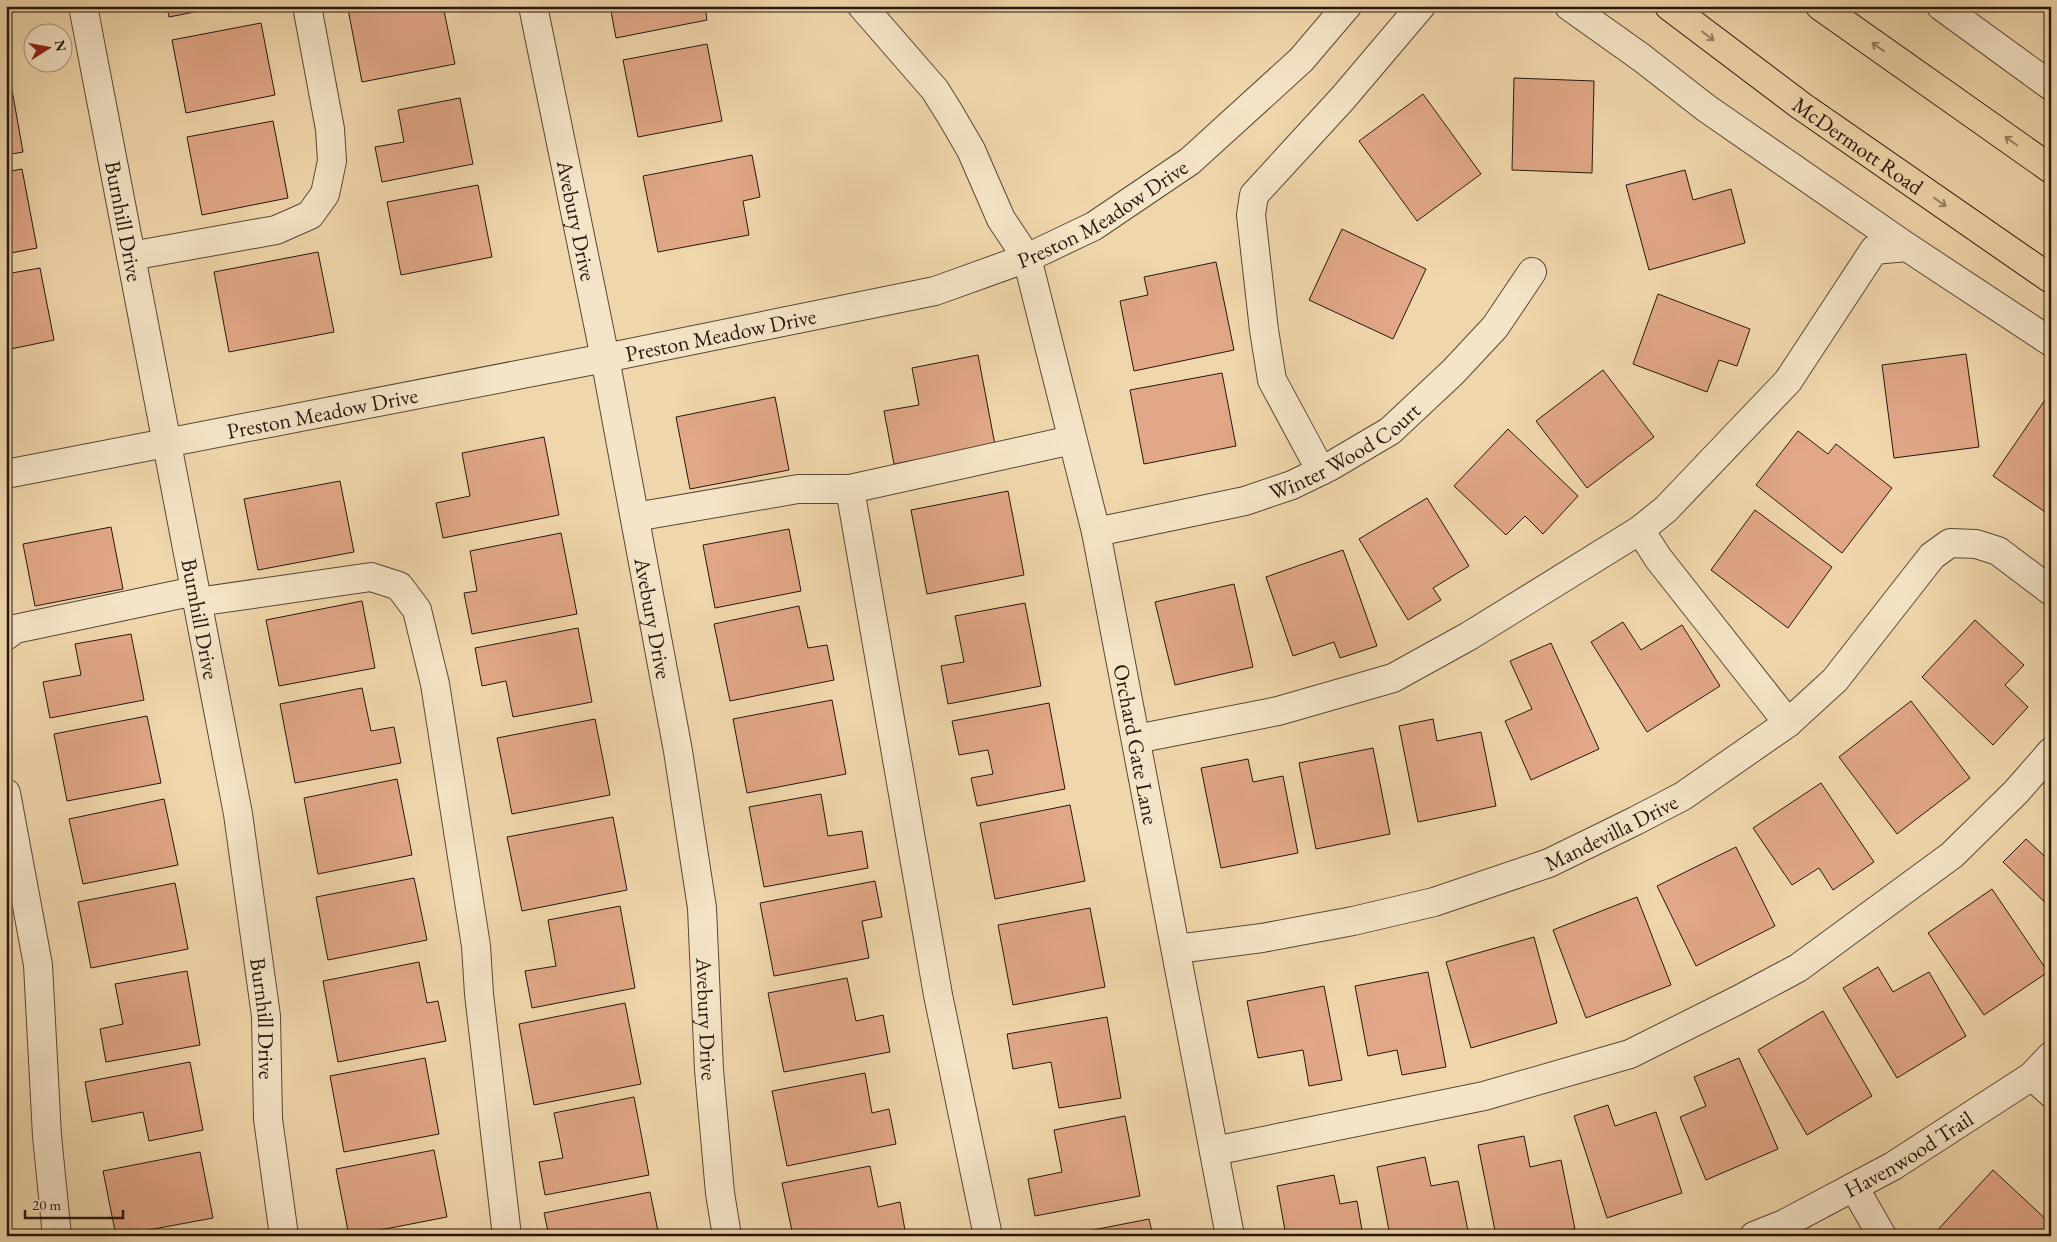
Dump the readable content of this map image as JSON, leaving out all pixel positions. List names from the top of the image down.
{
  "streets": {
    "main road": ["McDermott Road"],
    "street": [
      "Preston Meadow Drive",
      "Avebury Drive",
      "Burnhill Drive",
      "Winter Wood Court",
      "Orchard Gate Lane",
      "Mandevilla Drive",
      "Havenwood Trail"
    ]
  },
  "crossings": [
    ["Preston Meadow Drive", "Avebury Drive"],
    ["Preston Meadow Drive", "Burnhill Drive"],
    ["Preston Meadow Drive", "Orchard Gate Lane"],
    ["Winter Wood Court", "Orchard Gate Lane"],
    ["Orchard Gate Lane", "Mandevilla Drive"]
  ],
  "scale_bar": "20 m",
  "north": "right"
}
